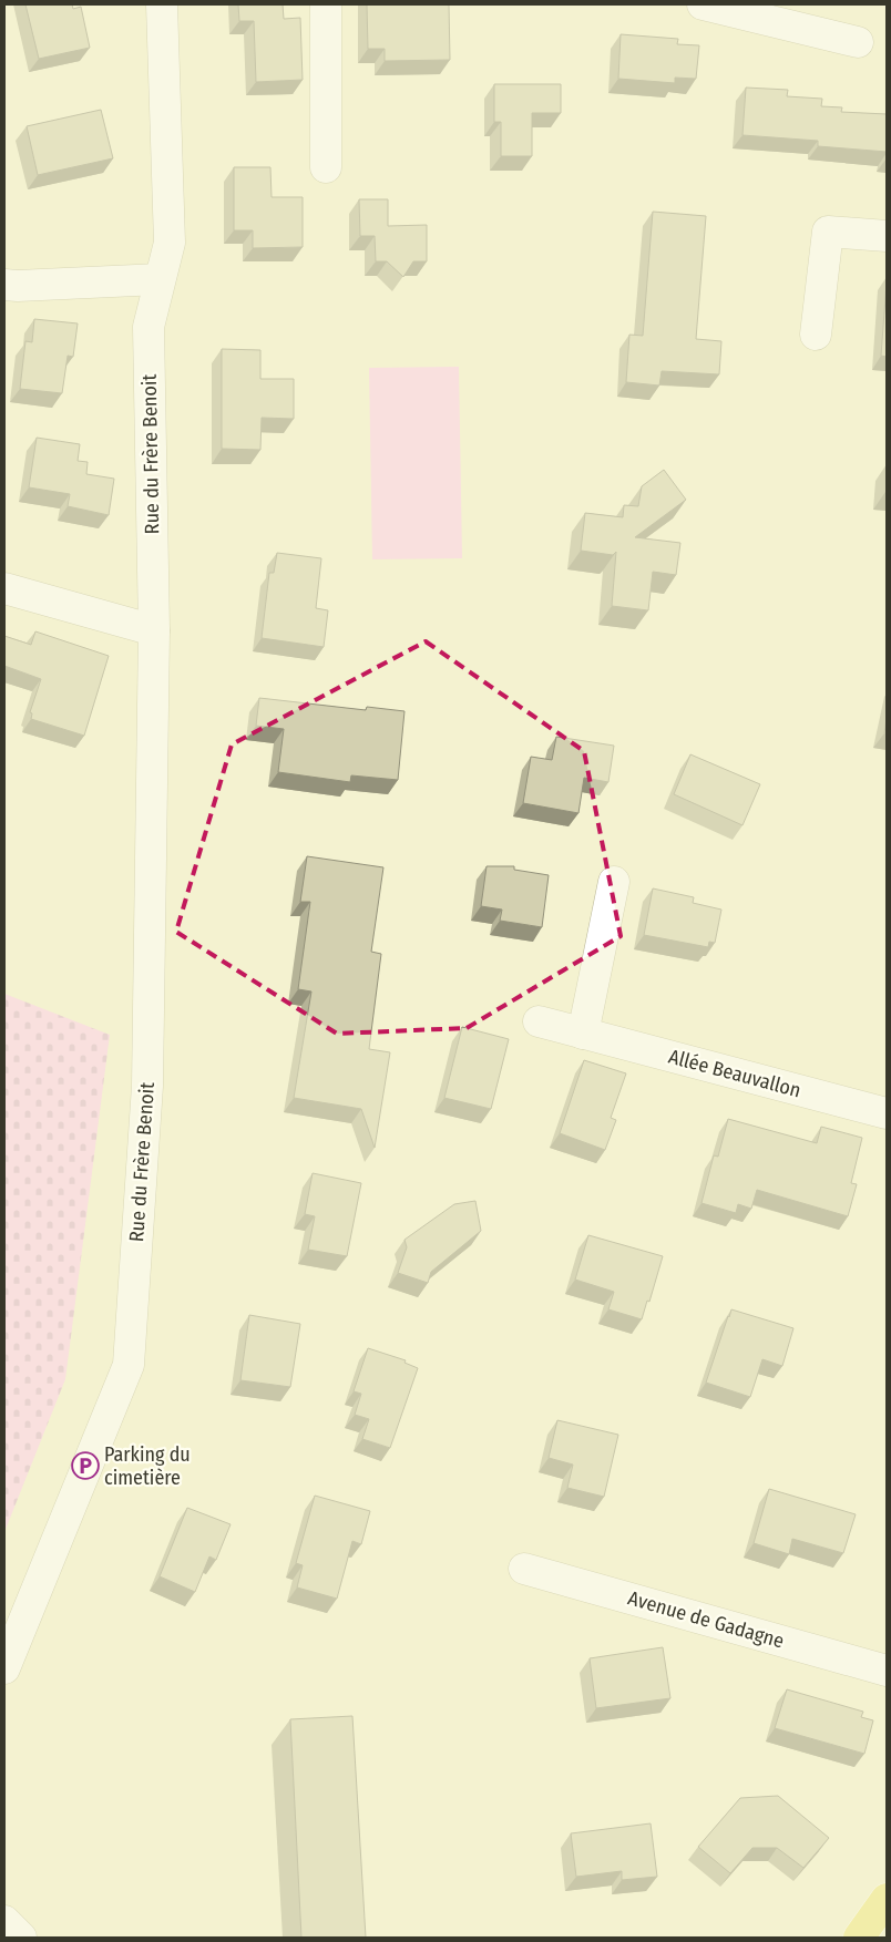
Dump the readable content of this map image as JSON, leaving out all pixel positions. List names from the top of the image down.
{
  "streets": {
    "street": ["Rue du Frère Benoit", "Allée Beauvallon", "Avenue de Gadagne"]
  },
  "places": {
    "parking": ["Parking du cimetière"]
  }
}
